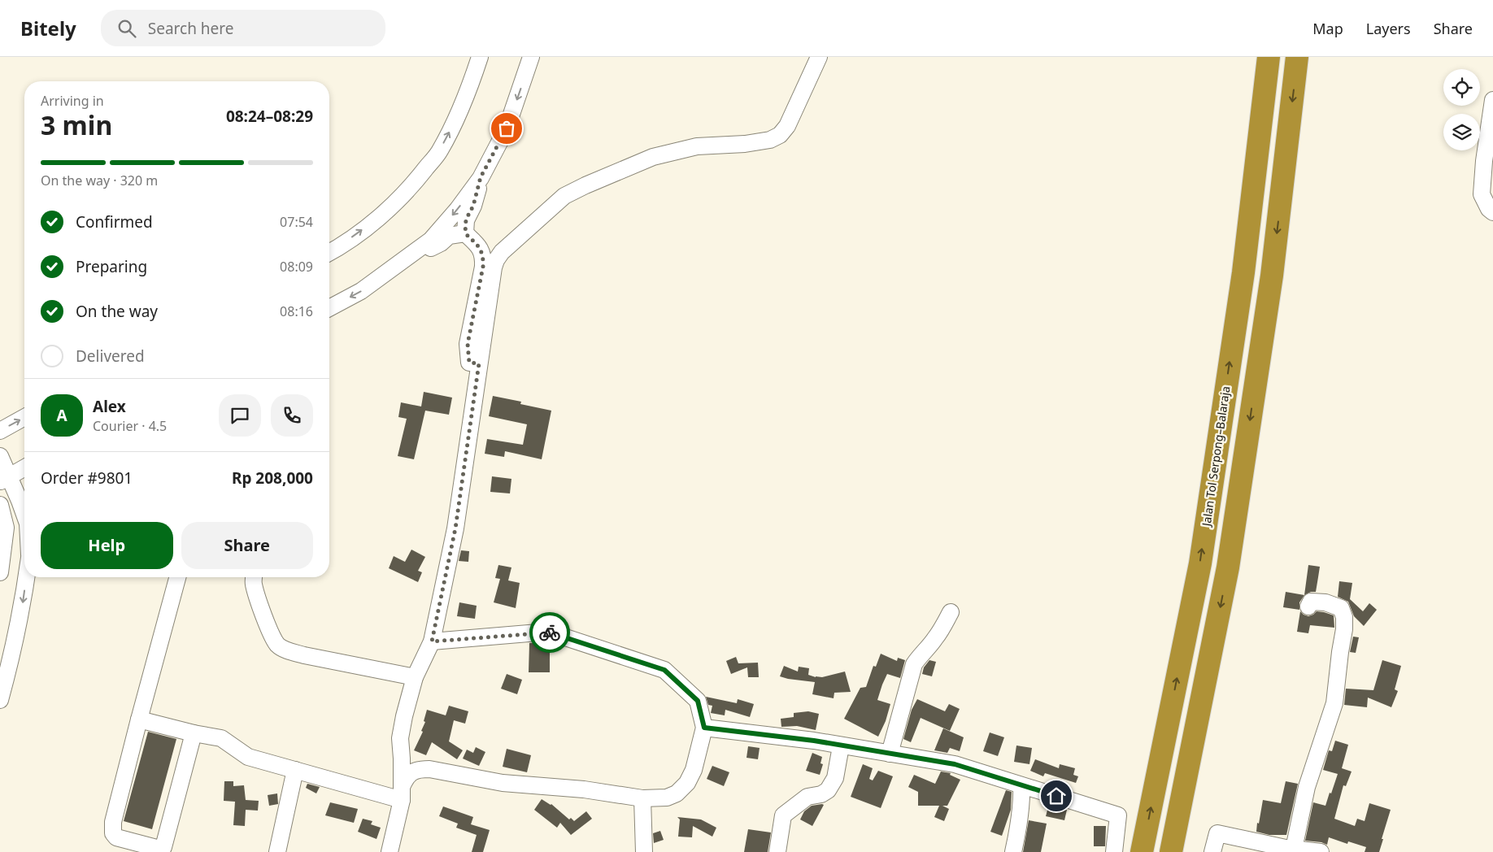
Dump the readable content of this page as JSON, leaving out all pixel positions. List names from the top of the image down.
{
  "streets": {
    "highway": ["Jalan Tol Serpong–Balaraja"]
  },
  "page": {
    "header": "Bitely",
    "search": "Search here",
    "nav": ["Map", "Layers", "Share"],
    "heading": ["3 min", "Arriving in", "08:24–08:29"],
    "panel": [
      "Alex",
      "Courier · 4.5",
      "Order #9801",
      "Rp 208,000"
    ],
    "bar": "On the way · 320 m",
    "list": [
      ["Confirmed", "07:54"],
      ["Preparing", "08:09"],
      ["On the way", "08:16"],
      "Delivered"
    ],
    "round": "A",
    "buttons": ["Help", "Share"]
  }
}
